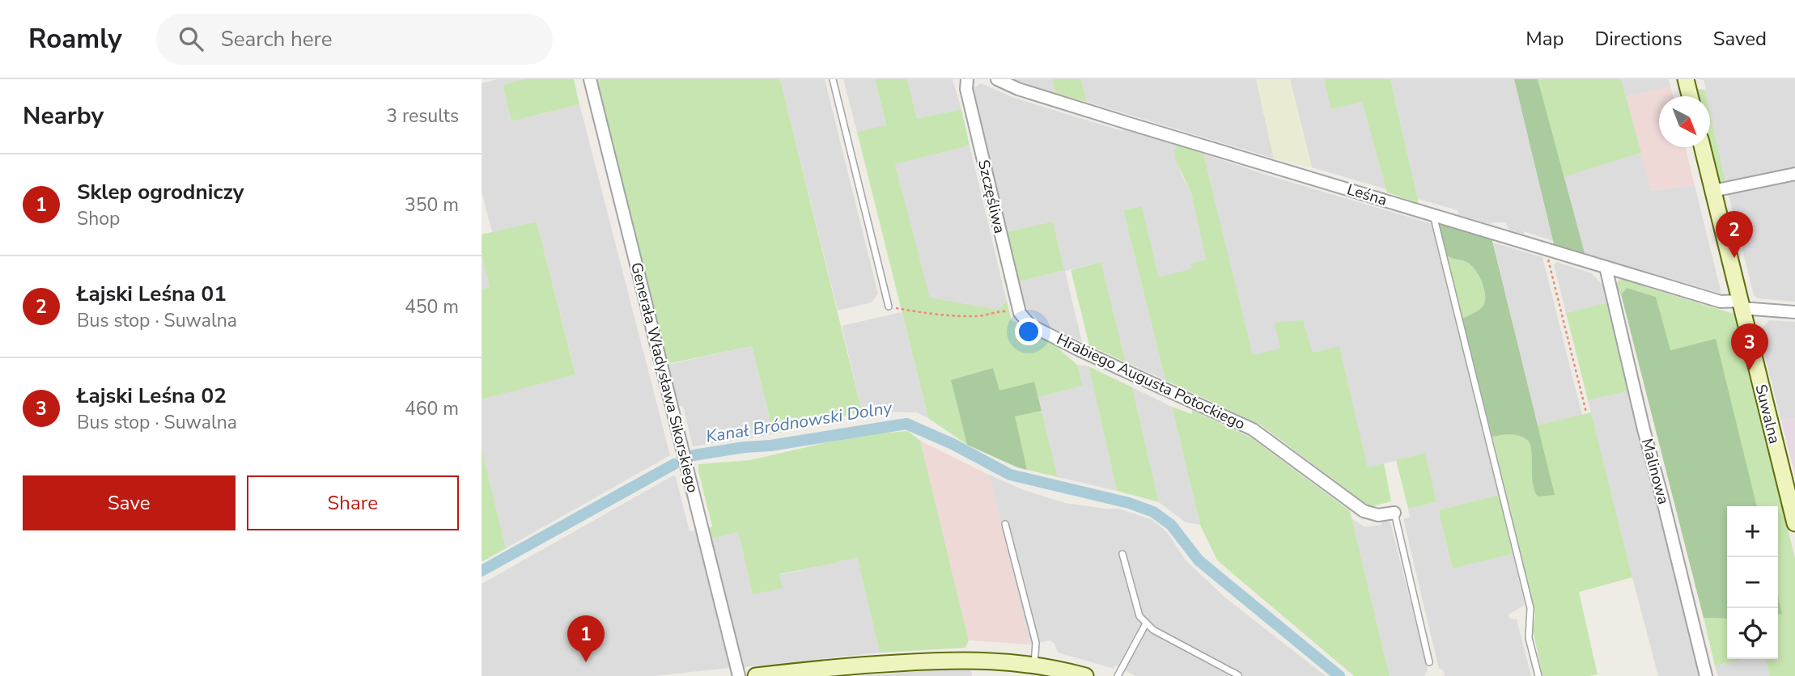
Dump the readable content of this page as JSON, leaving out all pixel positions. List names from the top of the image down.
{
  "streets": {
    "street": [
      "Leśna",
      "Szczęśliwa",
      "Generała Władysława Sikorskiego",
      "Hrabiego Augusta Potockiego",
      "Suwalna",
      "Malinowa"
    ]
  },
  "crossings": [
    ["Leśna", "Suwalna"],
    ["Leśna", "Malinowa"],
    ["Szczęśliwa", "Hrabiego Augusta Potockiego"]
  ],
  "water": ["Kanał Bródnowski Dolny"],
  "north": "bottom right",
  "page": {
    "header": "Roamly",
    "search": "Search here",
    "nav": ["Map", "Directions", "Saved"],
    "heading": ["Nearby", "3 results"],
    "list": [
      {
        "mark": "1",
        "name": "Sklep ogrodniczy",
        "note": "Shop",
        "value": "350 m"
      },
      {
        "mark": "2",
        "name": "Łajski Leśna 01",
        "note": "Bus stop · Suwalna",
        "value": "450 m"
      },
      {
        "mark": "3",
        "name": "Łajski Leśna 02",
        "note": "Bus stop · Suwalna",
        "value": "460 m"
      }
    ],
    "pins": ["2", "3", "1"],
    "buttons": ["Save", "Share"],
    "map_buttons": ["+", "−"]
  }
}
